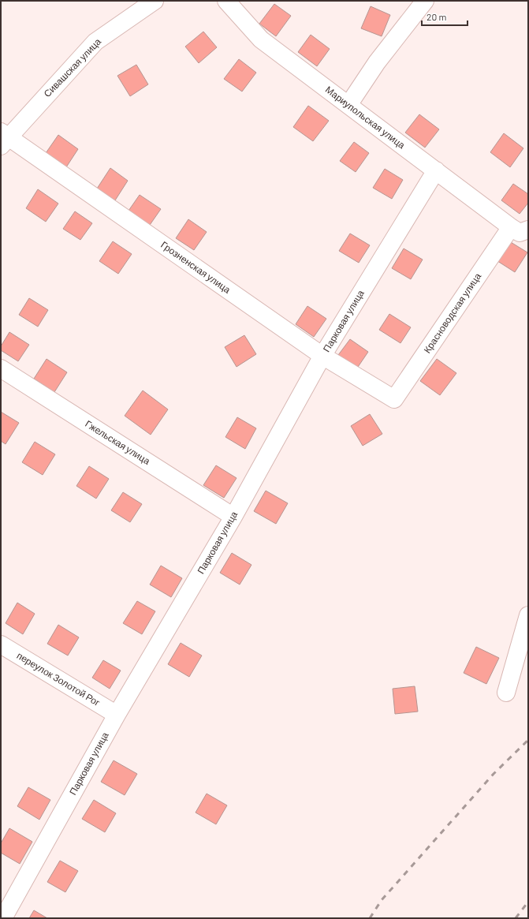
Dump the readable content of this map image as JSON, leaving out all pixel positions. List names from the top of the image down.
{
  "streets": {
    "street": [
      "Сивашская улица",
      "Мариупольская улица",
      "Грозненская улица",
      "Красноводская улица",
      "Парковая улица",
      "Гжельская улица",
      "переулок Золотой Рог"
    ]
  },
  "crossings": [
    ["Сивашская улица", "Грозненская улица"],
    ["Мариупольская улица", "Красноводская улица"],
    ["Мариупольская улица", "Парковая улица"],
    ["Грозненская улица", "Красноводская улица"],
    ["Грозненская улица", "Парковая улица"],
    ["Парковая улица", "Гжельская улица"],
    ["Парковая улица", "переулок Золотой Рог"]
  ],
  "scale_bar": "20 m"
}
